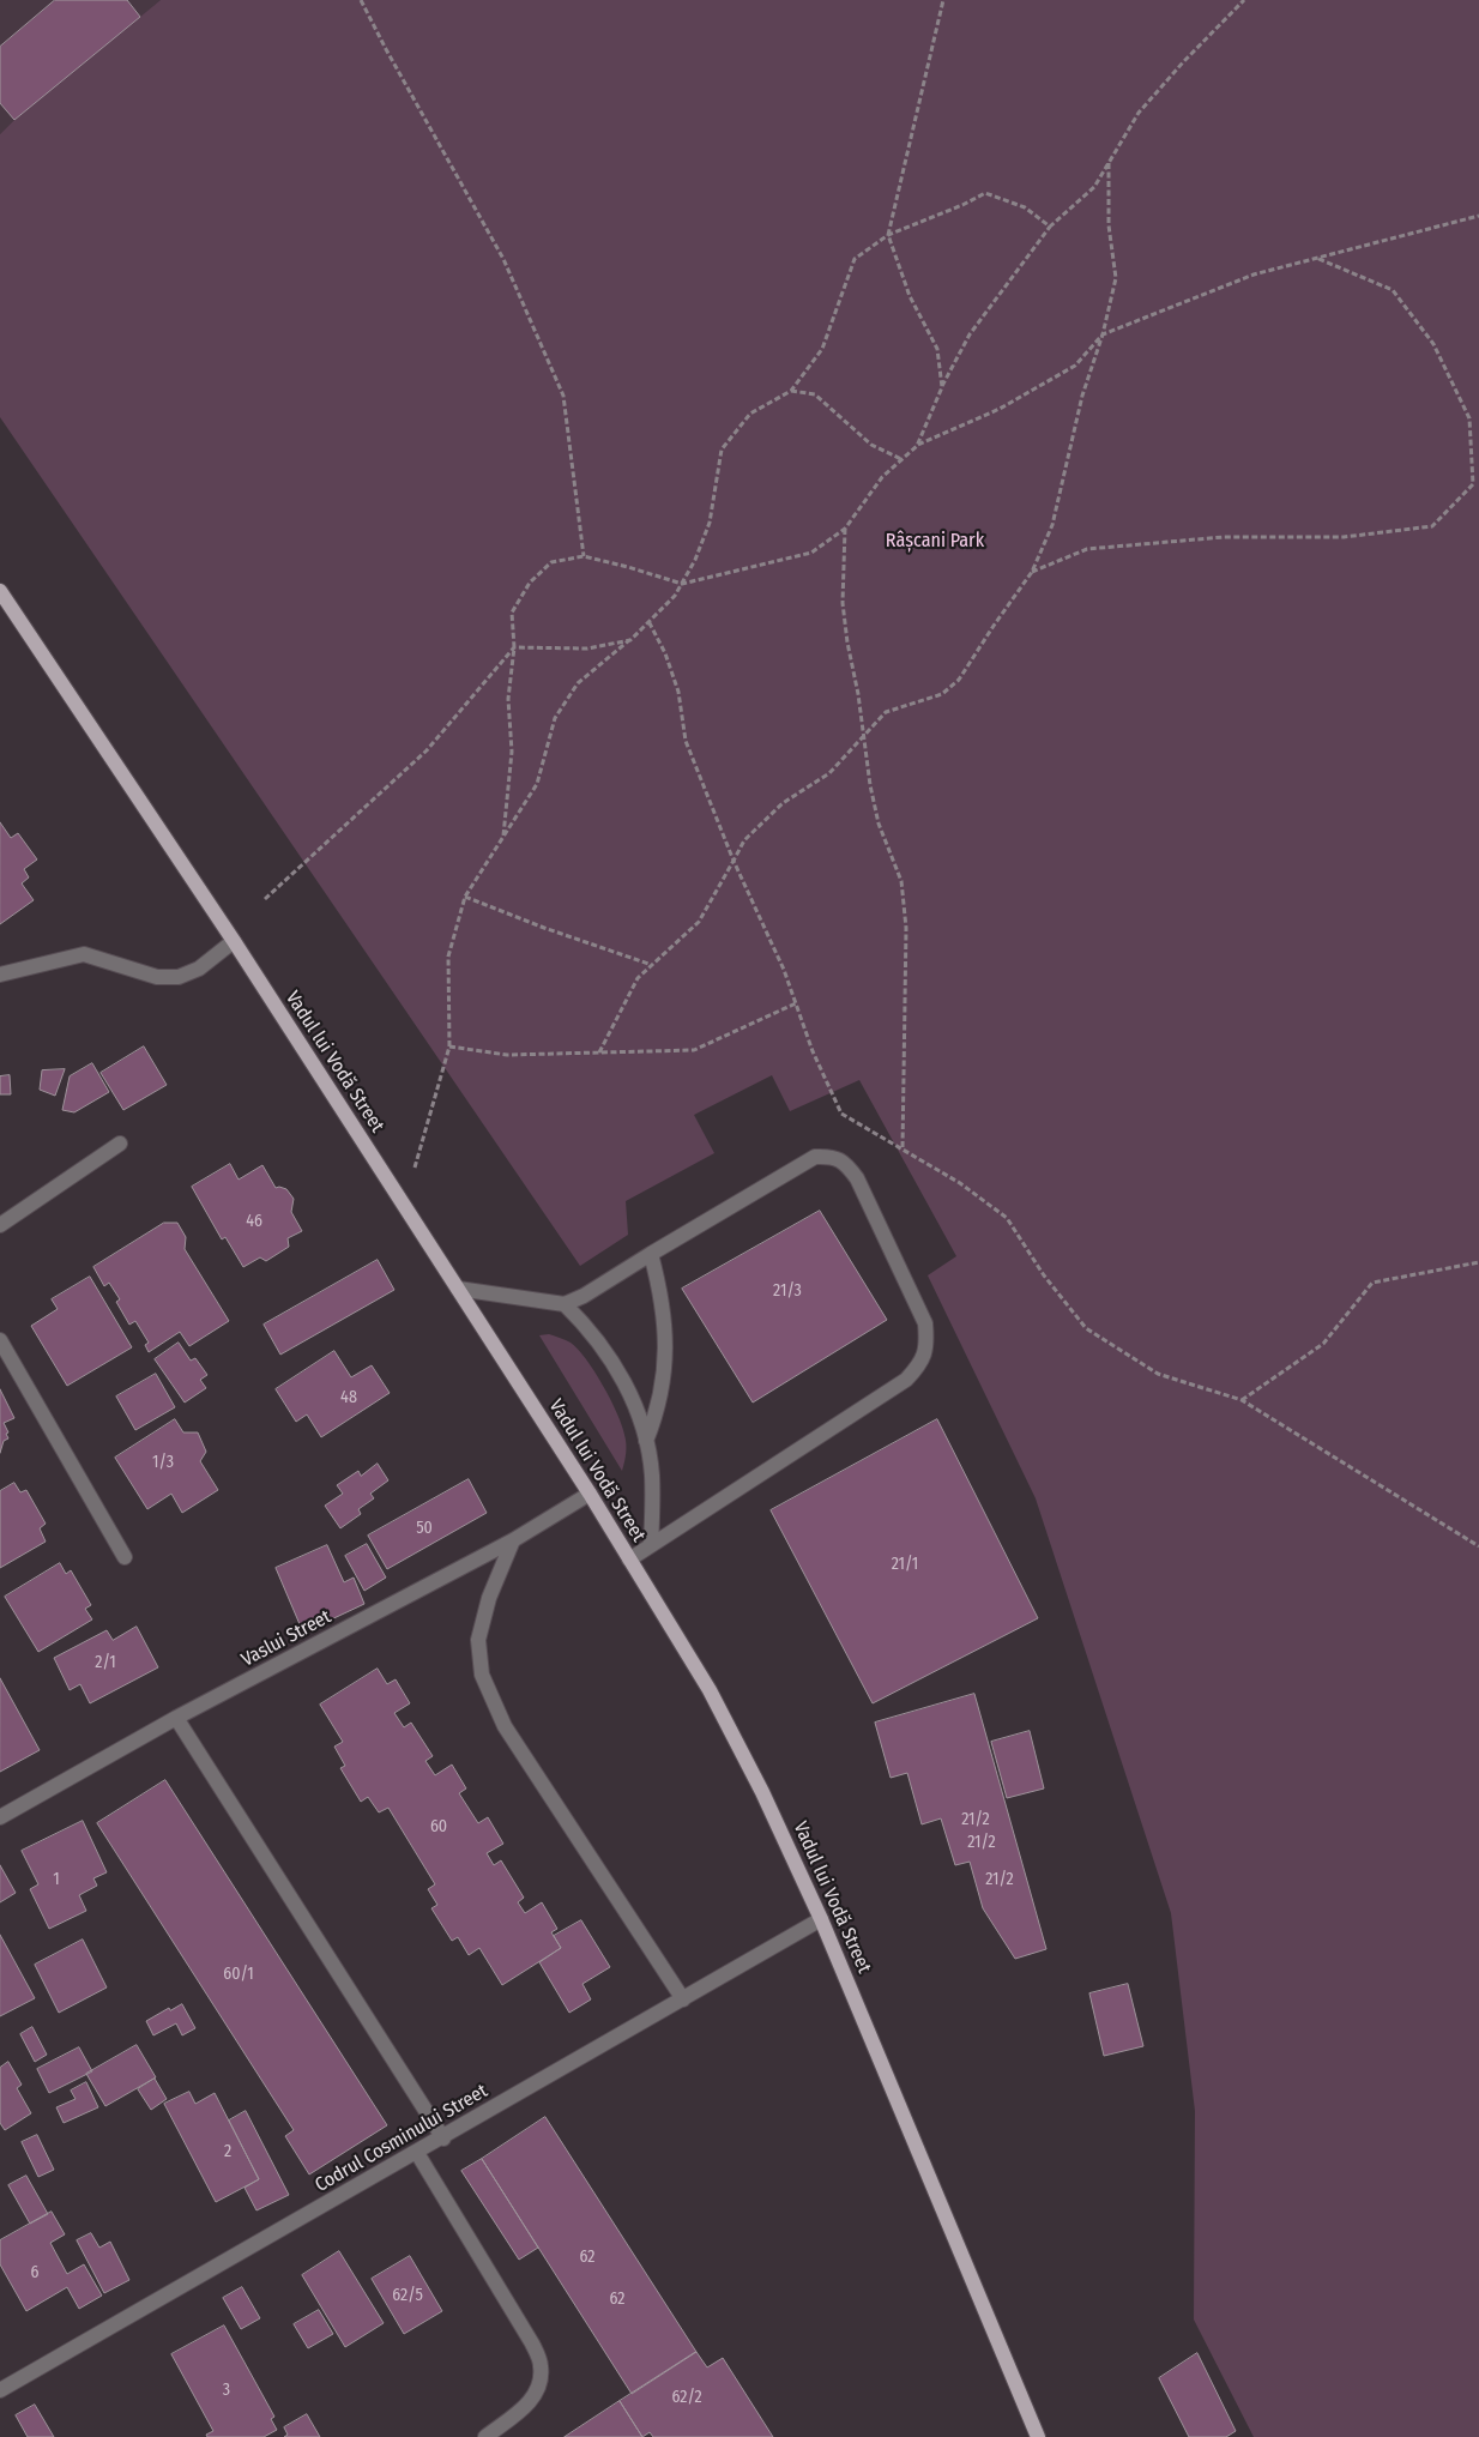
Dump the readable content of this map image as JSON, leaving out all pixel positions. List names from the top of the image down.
{
  "streets": {
    "main road": ["Vadul lui Vodă Street"],
    "street": ["Vaslui Street", "Codrul Cosminului Street"]
  },
  "crossings": [
    ["Vadul lui Vodă Street", "Vaslui Street"],
    ["Vadul lui Vodă Street", "Codrul Cosminului Street"]
  ],
  "parks": ["Râșcani Park"],
  "house_numbers": [
    "46",
    "21/3",
    "48",
    "1/3",
    "50",
    "21/1",
    "2/1",
    "21/2",
    "60",
    "21/2",
    "1",
    "21/2",
    "60/1",
    "2",
    "62",
    "6",
    "62/5",
    "62",
    "3",
    "62/2"
  ]
}
